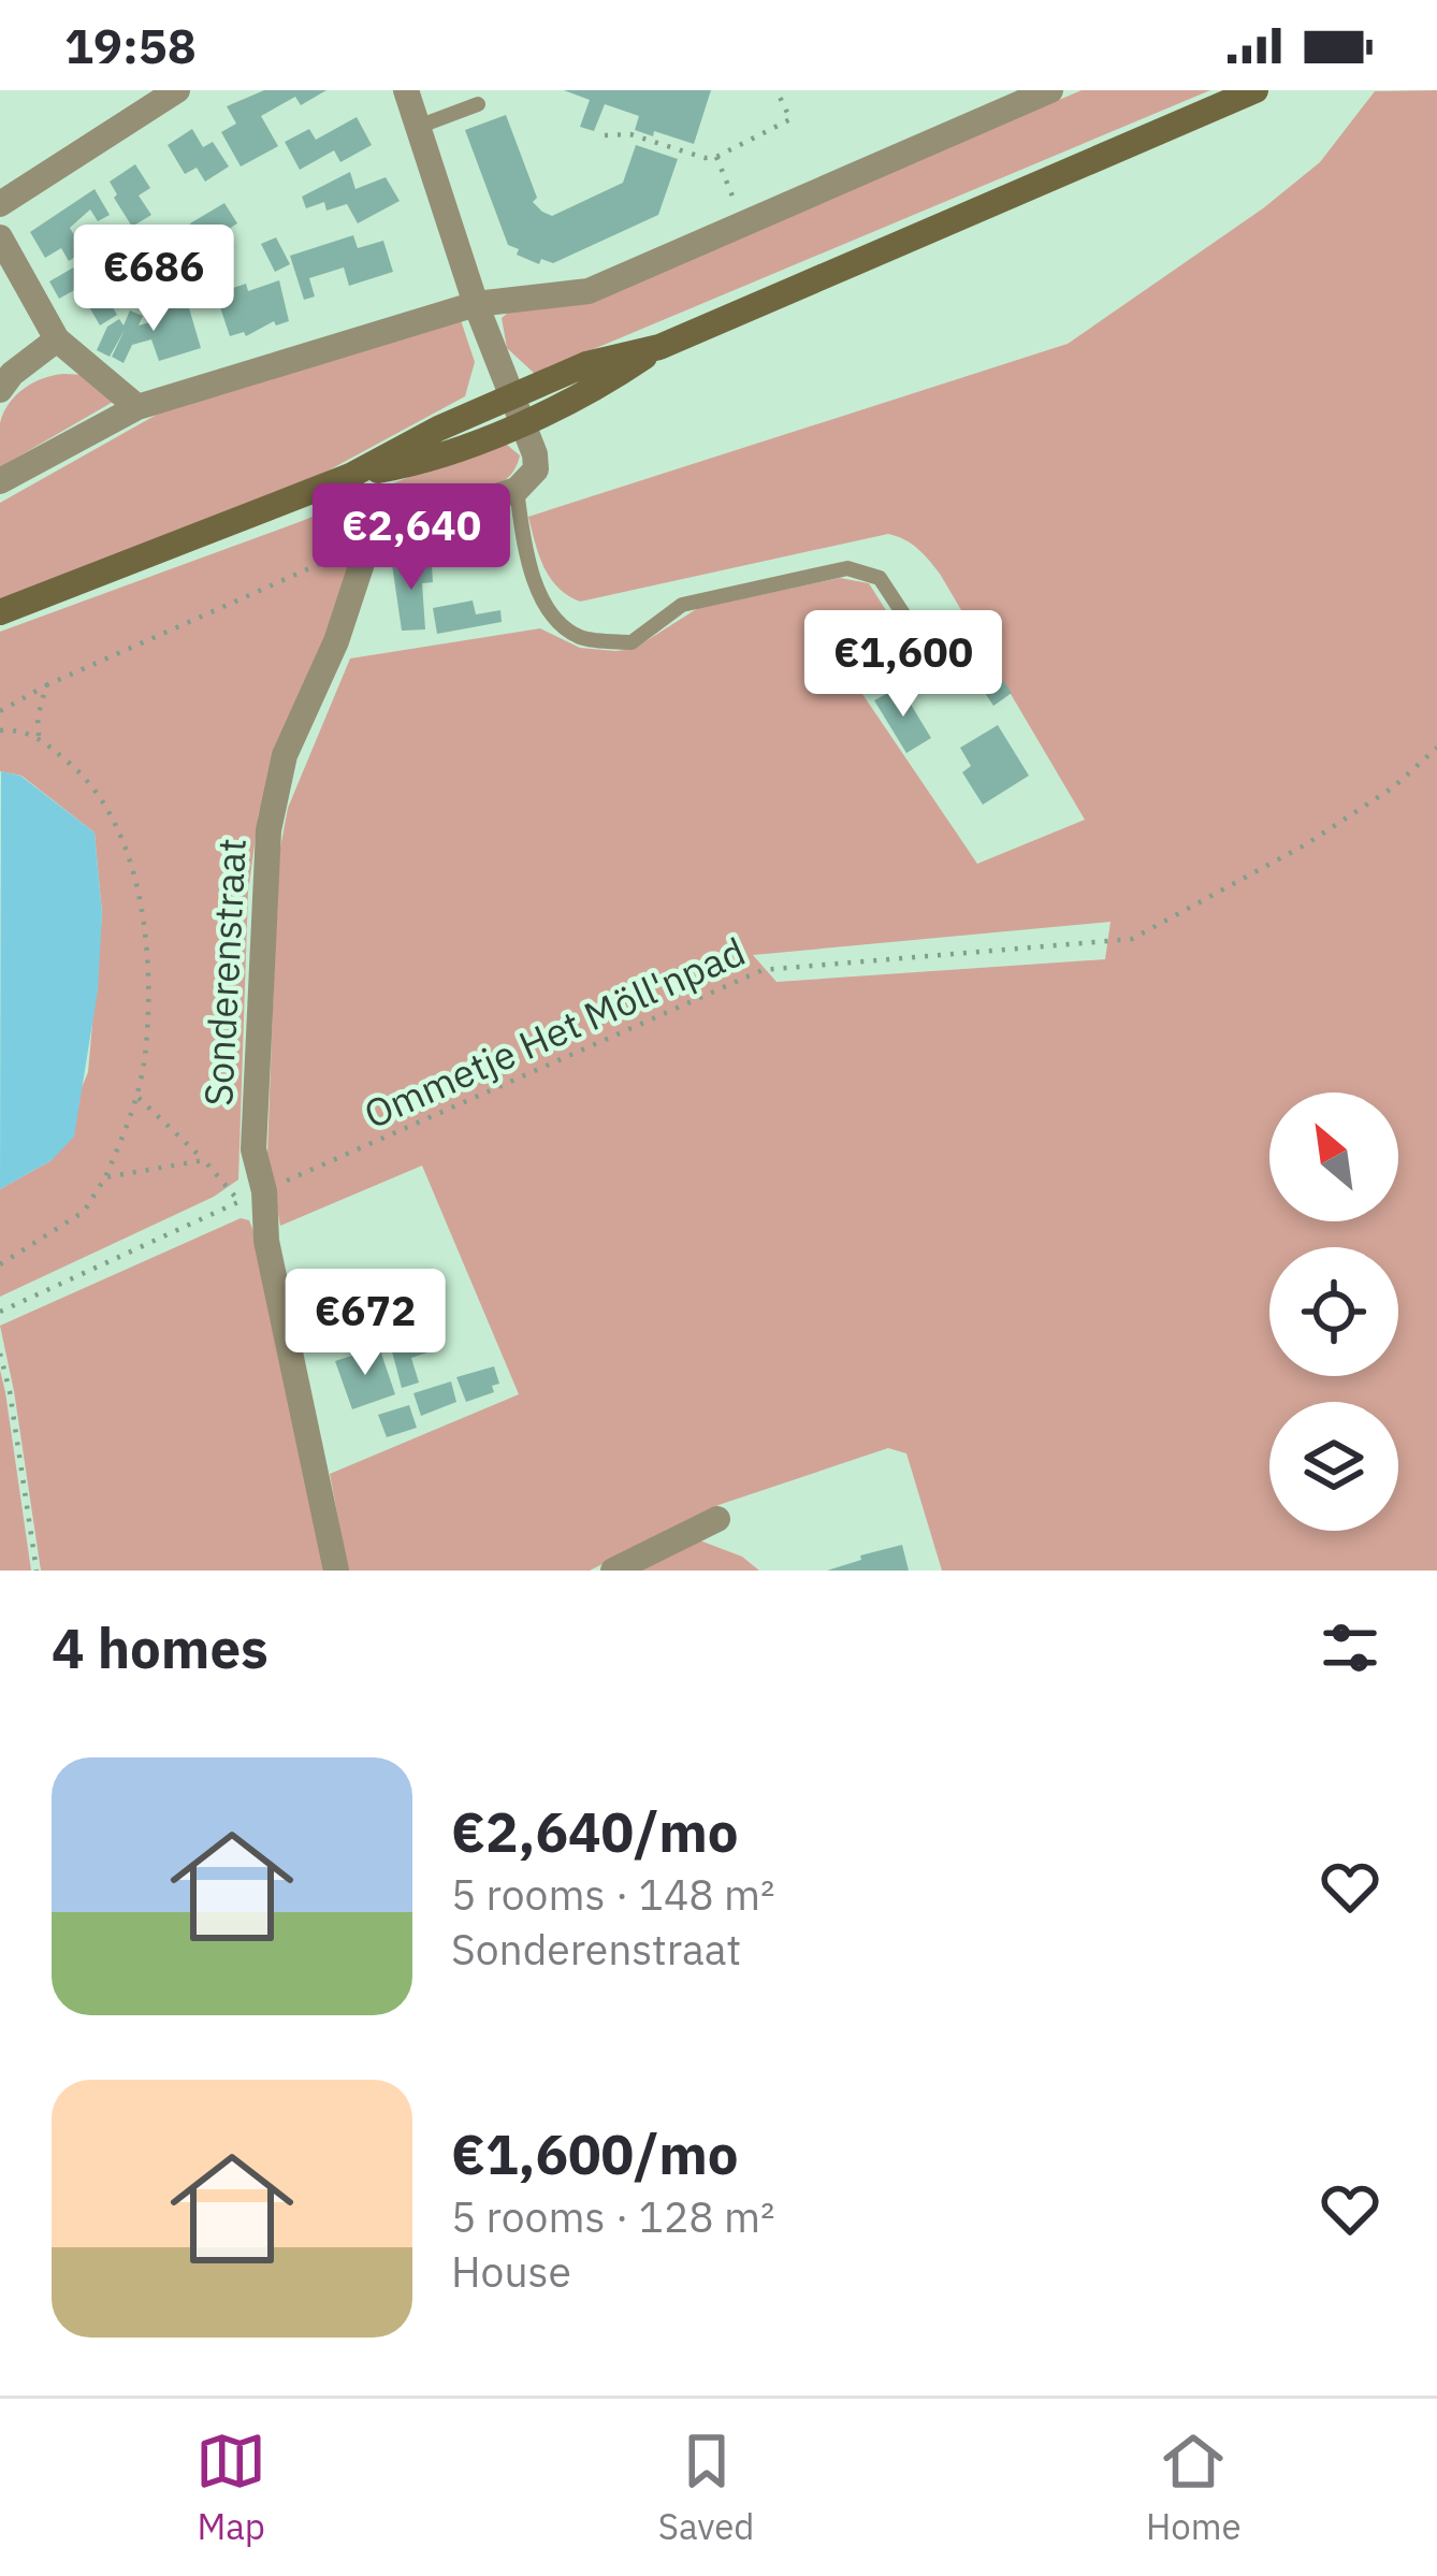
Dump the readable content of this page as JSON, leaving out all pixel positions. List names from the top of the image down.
{
  "streets": {
    "street": ["Sonderenstraat"],
    "path": ["Ommetje Het Möll'npad"]
  },
  "crossings": [
    ["Sonderenstraat", "Ommetje Het Möll'npad"]
  ],
  "north": "top left",
  "page": {
    "status": "19:58",
    "price": [
      "€686",
      "€2,640",
      "€1,600",
      "€672"
    ],
    "heading": "4 homes",
    "list": [
      {
        "name": "€2,640/mo",
        "note": "5 rooms · 148 m² · Sonderenstraat"
      },
      {
        "name": "€1,600/mo",
        "note": "5 rooms · 128 m² · House"
      }
    ],
    "tabs": ["Map", "Saved", "Home"]
  }
}
